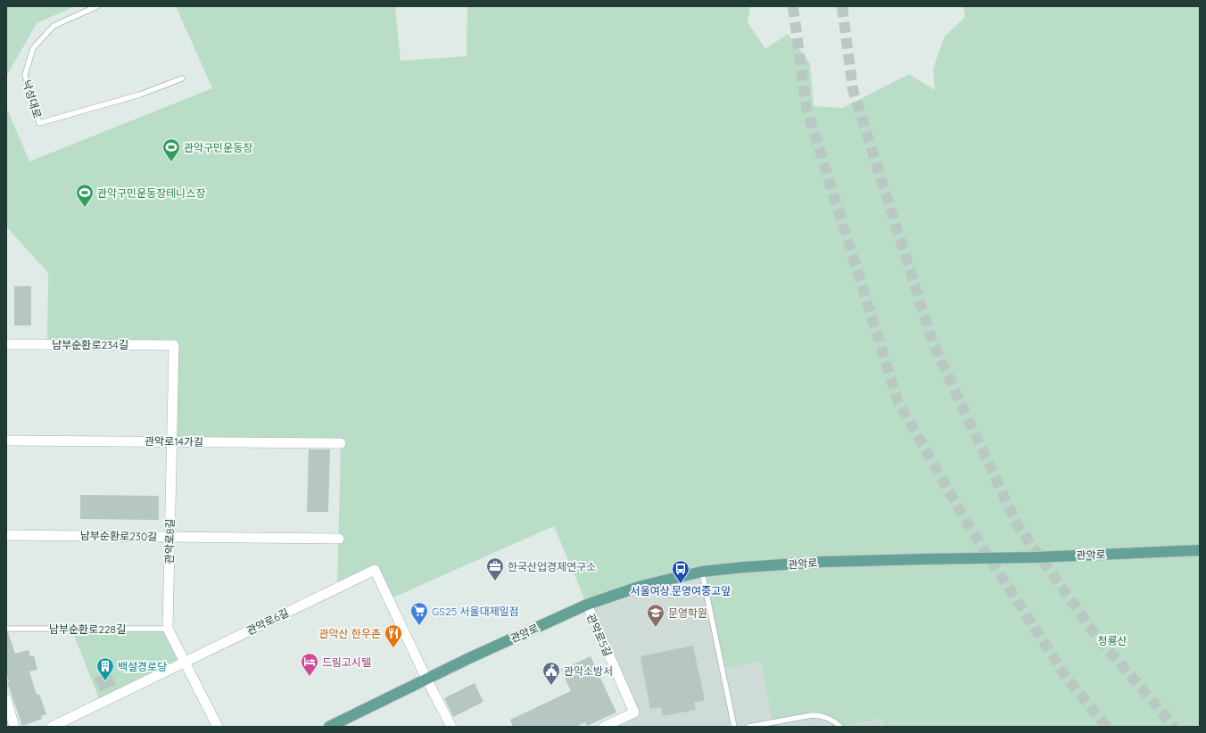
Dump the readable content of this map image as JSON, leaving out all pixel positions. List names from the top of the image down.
{
  "streets": {
    "main road": ["관악로"],
    "street": [
      "남부순환로234길",
      "관악로14가길",
      "남부순환로230길",
      "관악로8길",
      "관악로6길",
      "관악로5길"
    ],
    "lane": ["낙성대로", "남부순환로228길"]
  },
  "crossings": [
    ["남부순환로234길", "관악로8길"],
    ["관악로14가길", "관악로8길"],
    ["남부순환로230길", "관악로8길"],
    ["관악로8길", "관악로6길"],
    ["관악로8길", "남부순환로228길"],
    ["관악로", "관악로6길"],
    ["관악로", "관악로5길"]
  ],
  "parks": ["청룡산"],
  "places": {
    "sports": ["관악구민운동장", "관악구민운동장테니스장"],
    "office": ["한국산업경제연구소"],
    "bus stop": ["서울여상.문영여중고앞"],
    "supermarket": ["GS25 서울대제일점"],
    "school or university": ["문영학원"],
    "restaurant": ["관악산 한우촌"],
    "hotel": ["드림고시텔"],
    "building": ["백설경로당"],
    "public building": ["관악소방서"]
  }
}
